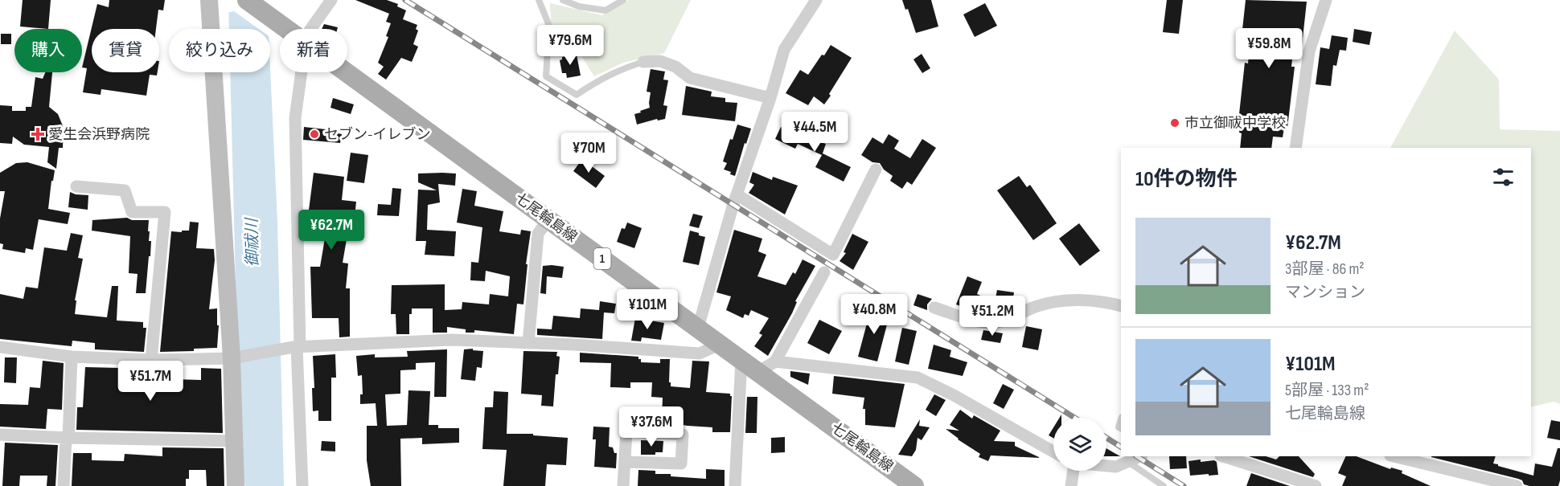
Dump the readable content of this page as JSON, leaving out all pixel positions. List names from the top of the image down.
{
  "streets": {
    "main road": ["七尾輪島線", "1"]
  },
  "water": ["御祓川"],
  "places": {
    "other": ["市立御祓中学校", "セブン-イレブン"],
    "health": ["愛生会浜野病院"]
  },
  "page": {
    "price": [
      "¥79.6M",
      "¥59.8M",
      "¥44.5M",
      "¥70M",
      "¥62.7M",
      "¥101M",
      "¥40.8M",
      "¥51.2M",
      "¥51.7M",
      "¥37.6M"
    ],
    "chip": [
      "購入",
      "賃貸",
      "絞り込み",
      "新着"
    ],
    "heading": "10件の物件",
    "list": [
      {
        "name": "¥62.7M",
        "note": "3部屋 · 86 m² · マンション"
      },
      {
        "name": "¥101M",
        "note": "5部屋 · 133 m² · 七尾輪島線"
      }
    ]
  }
}
